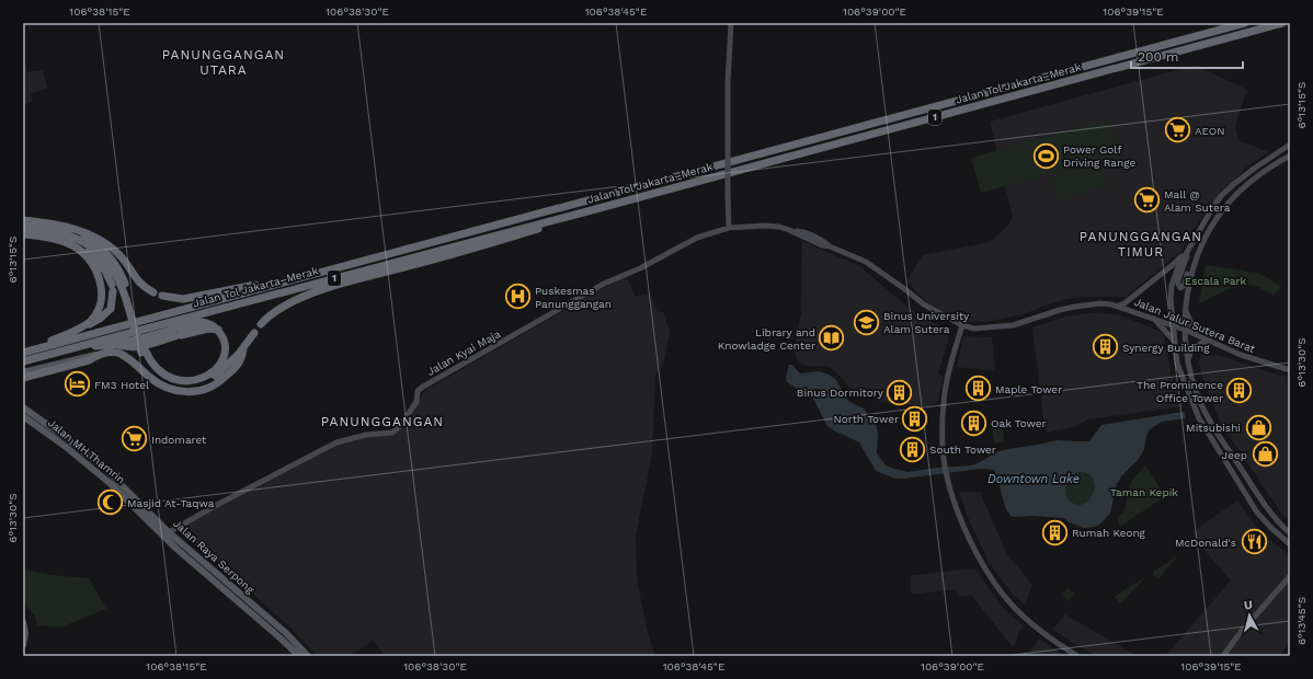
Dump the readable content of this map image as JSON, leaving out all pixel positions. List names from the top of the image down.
{
  "streets": {
    "highway": ["Jalan Tol Jakarta–Merak", "1"],
    "main road": [
      "Jalan Jalur Sutera Barat",
      "Jalan Kyai Maja",
      "Jalan MH.Thamrin",
      "Jalan Raya Serpong"
    ]
  },
  "crossings": [
    ["Jalan Jalur Sutera Barat", "Jalan Kyai Maja"],
    ["Jalan Kyai Maja", "Jalan Raya Serpong"],
    ["Jalan MH.Thamrin", "Jalan Raya Serpong"]
  ],
  "districts": ["PANUNGGANGAN UTARA", "PANUNGGANGAN TIMUR", "PANUNGGANGAN"],
  "water": ["Downtown Lake"],
  "parks": ["Escala Park", "Taman Kepik"],
  "places": {
    "supermarket": ["AEON", "Mall @ Alam Sutera", "Indomaret"],
    "sports": ["Power Golf Driving Range"],
    "hospital": ["Puskesmas Panunggangan"],
    "school or university": ["Binus University Alam Sutera"],
    "library": ["Library and Knowladge Center"],
    "building": [
      "Synergy Building",
      "Maple Tower",
      "The Prominence Office Tower",
      "Binus Dormitory",
      "North Tower",
      "Oak Tower",
      "South Tower",
      "Rumah Keong"
    ],
    "hotel": ["FM3 Hotel"],
    "shop": ["Mitsubishi", "Jeep"],
    "mosque": ["Masjid At-Taqwa"],
    "restaurant": ["McDonald's"]
  },
  "scale_bar": "200 m",
  "north": "top",
  "coordinates": [
    "106°38'15\"E",
    "106°38'30\"E",
    "106°38'45\"E",
    "106°39'00\"E",
    "106°39'15\"E",
    "6°13'15\"S",
    "6°13'30\"S",
    "6°13'45\"S"
  ]
}
